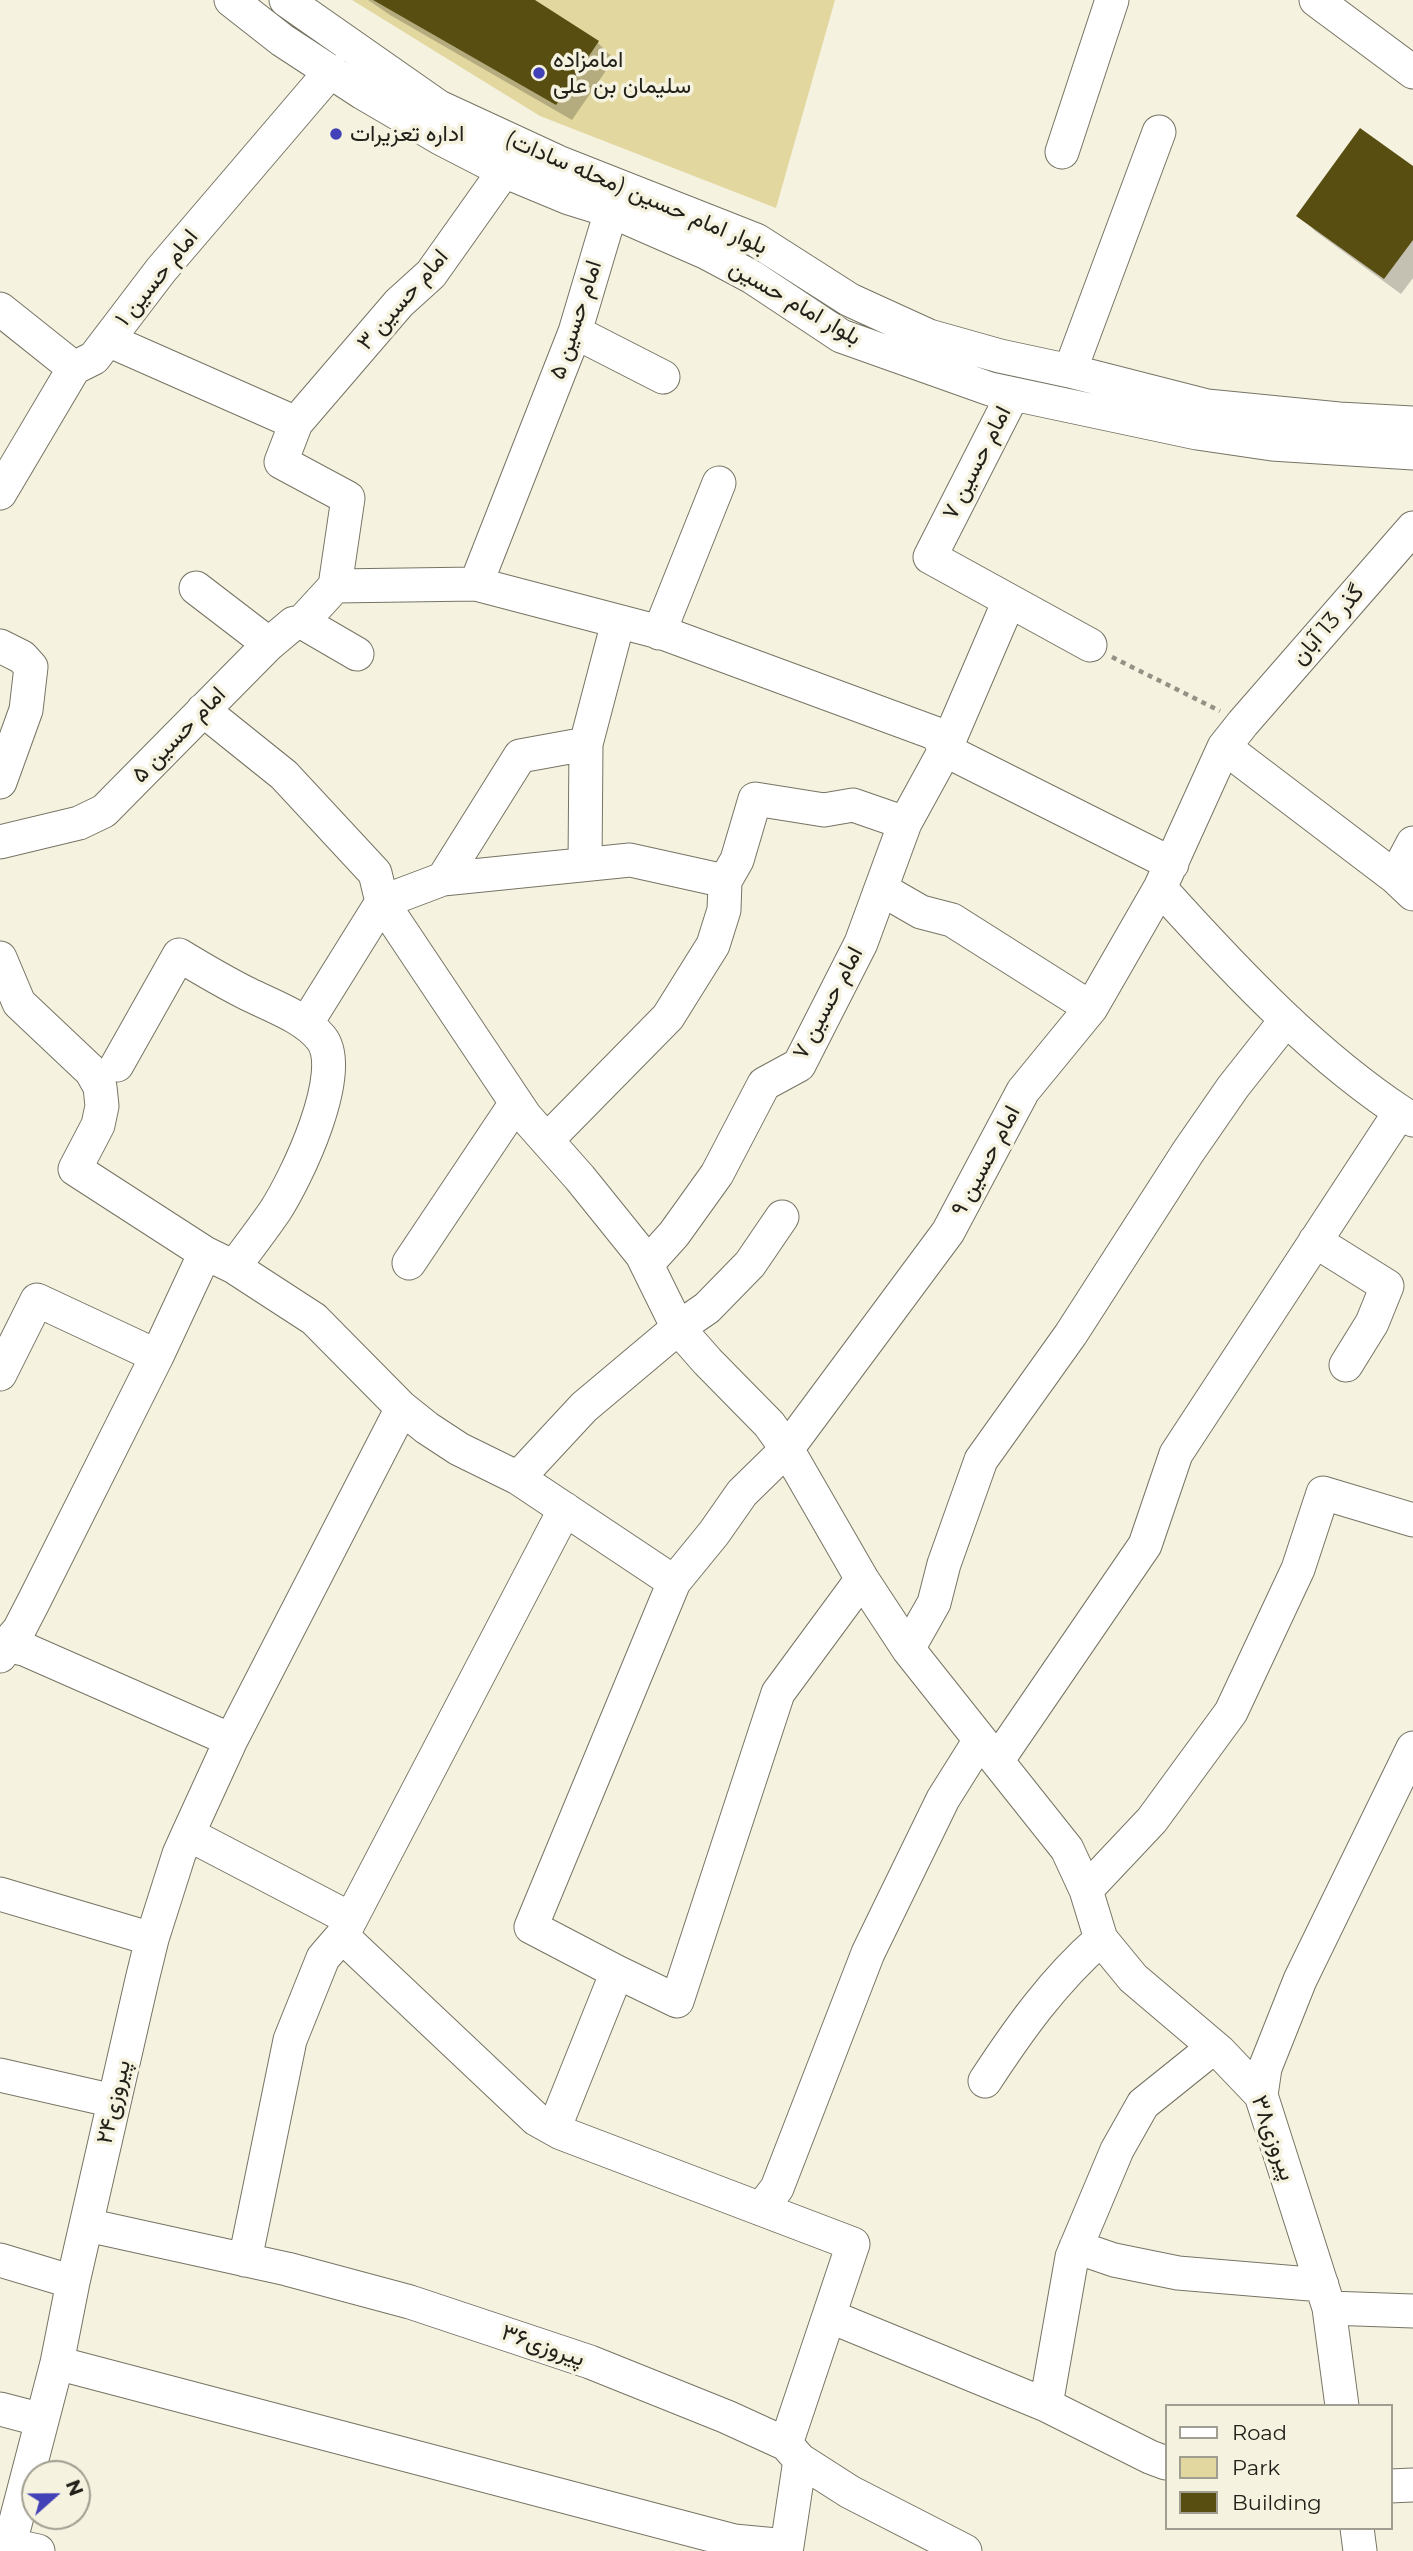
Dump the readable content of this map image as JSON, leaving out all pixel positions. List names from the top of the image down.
{
  "streets": {
    "street": [
      "بلوار امام حسین (محله سادات)",
      "امام حسین ۱",
      "امام حسین ۳",
      "بلوار امام حسین",
      "امام حسین ۵",
      "امام حسین ۷",
      "گذر 13 آبان",
      "امام حسین ۹",
      "پیروزی۲۴",
      "پیروزی۳۸",
      "پیروزی۳۶"
    ]
  },
  "crossings": [
    ["امام حسین ۱", "بلوار امام حسین"],
    ["امام حسین ۳", "بلوار امام حسین"],
    ["امام حسین ۳", "امام حسین ۵"],
    ["بلوار امام حسین", "امام حسین ۵"],
    ["بلوار امام حسین", "امام حسین ۷"],
    ["امام حسین ۵", "پیروزی۳۸"],
    ["امام حسین ۷", "پیروزی۳۸"],
    ["گذر 13 آبان", "امام حسین ۹"],
    ["امام حسین ۹", "پیروزی۳۸"],
    ["پیروزی۲۴", "پیروزی۳۶"]
  ],
  "places": ["امامزاده سلیمان بن علی", "اداره تعزیرات"],
  "legend": ["Road", "Park", "Building"],
  "north": "right"
}
